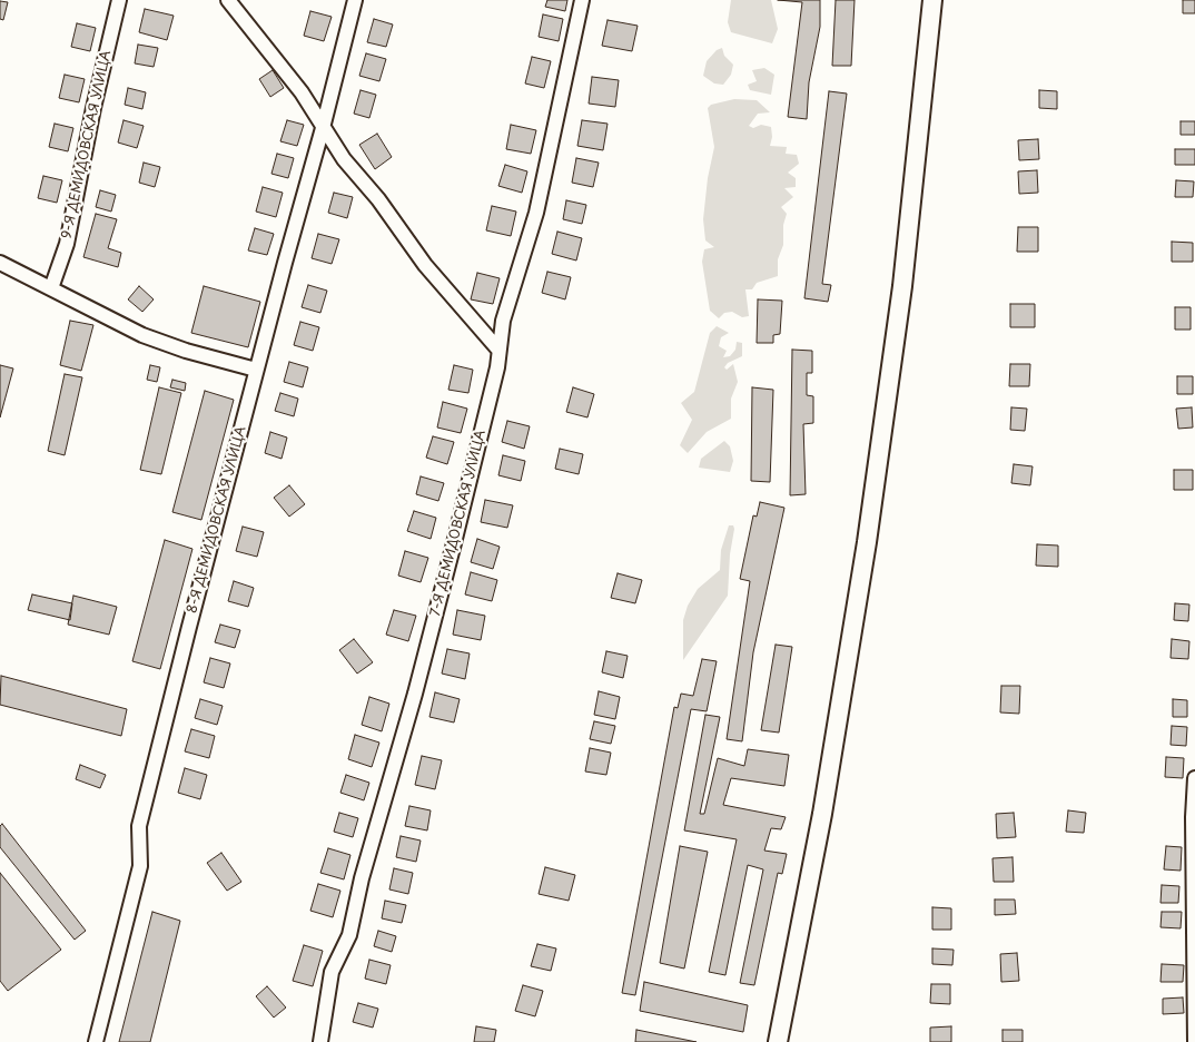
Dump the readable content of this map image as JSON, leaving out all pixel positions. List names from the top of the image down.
{
  "streets": {
    "street": ["9-Я ДЕМИДОВСКАЯ УЛИЦА", "8-Я ДЕМИДОВСКАЯ УЛИЦА", "7-Я ДЕМИДОВСКАЯ УЛИЦА"]
  }
}
